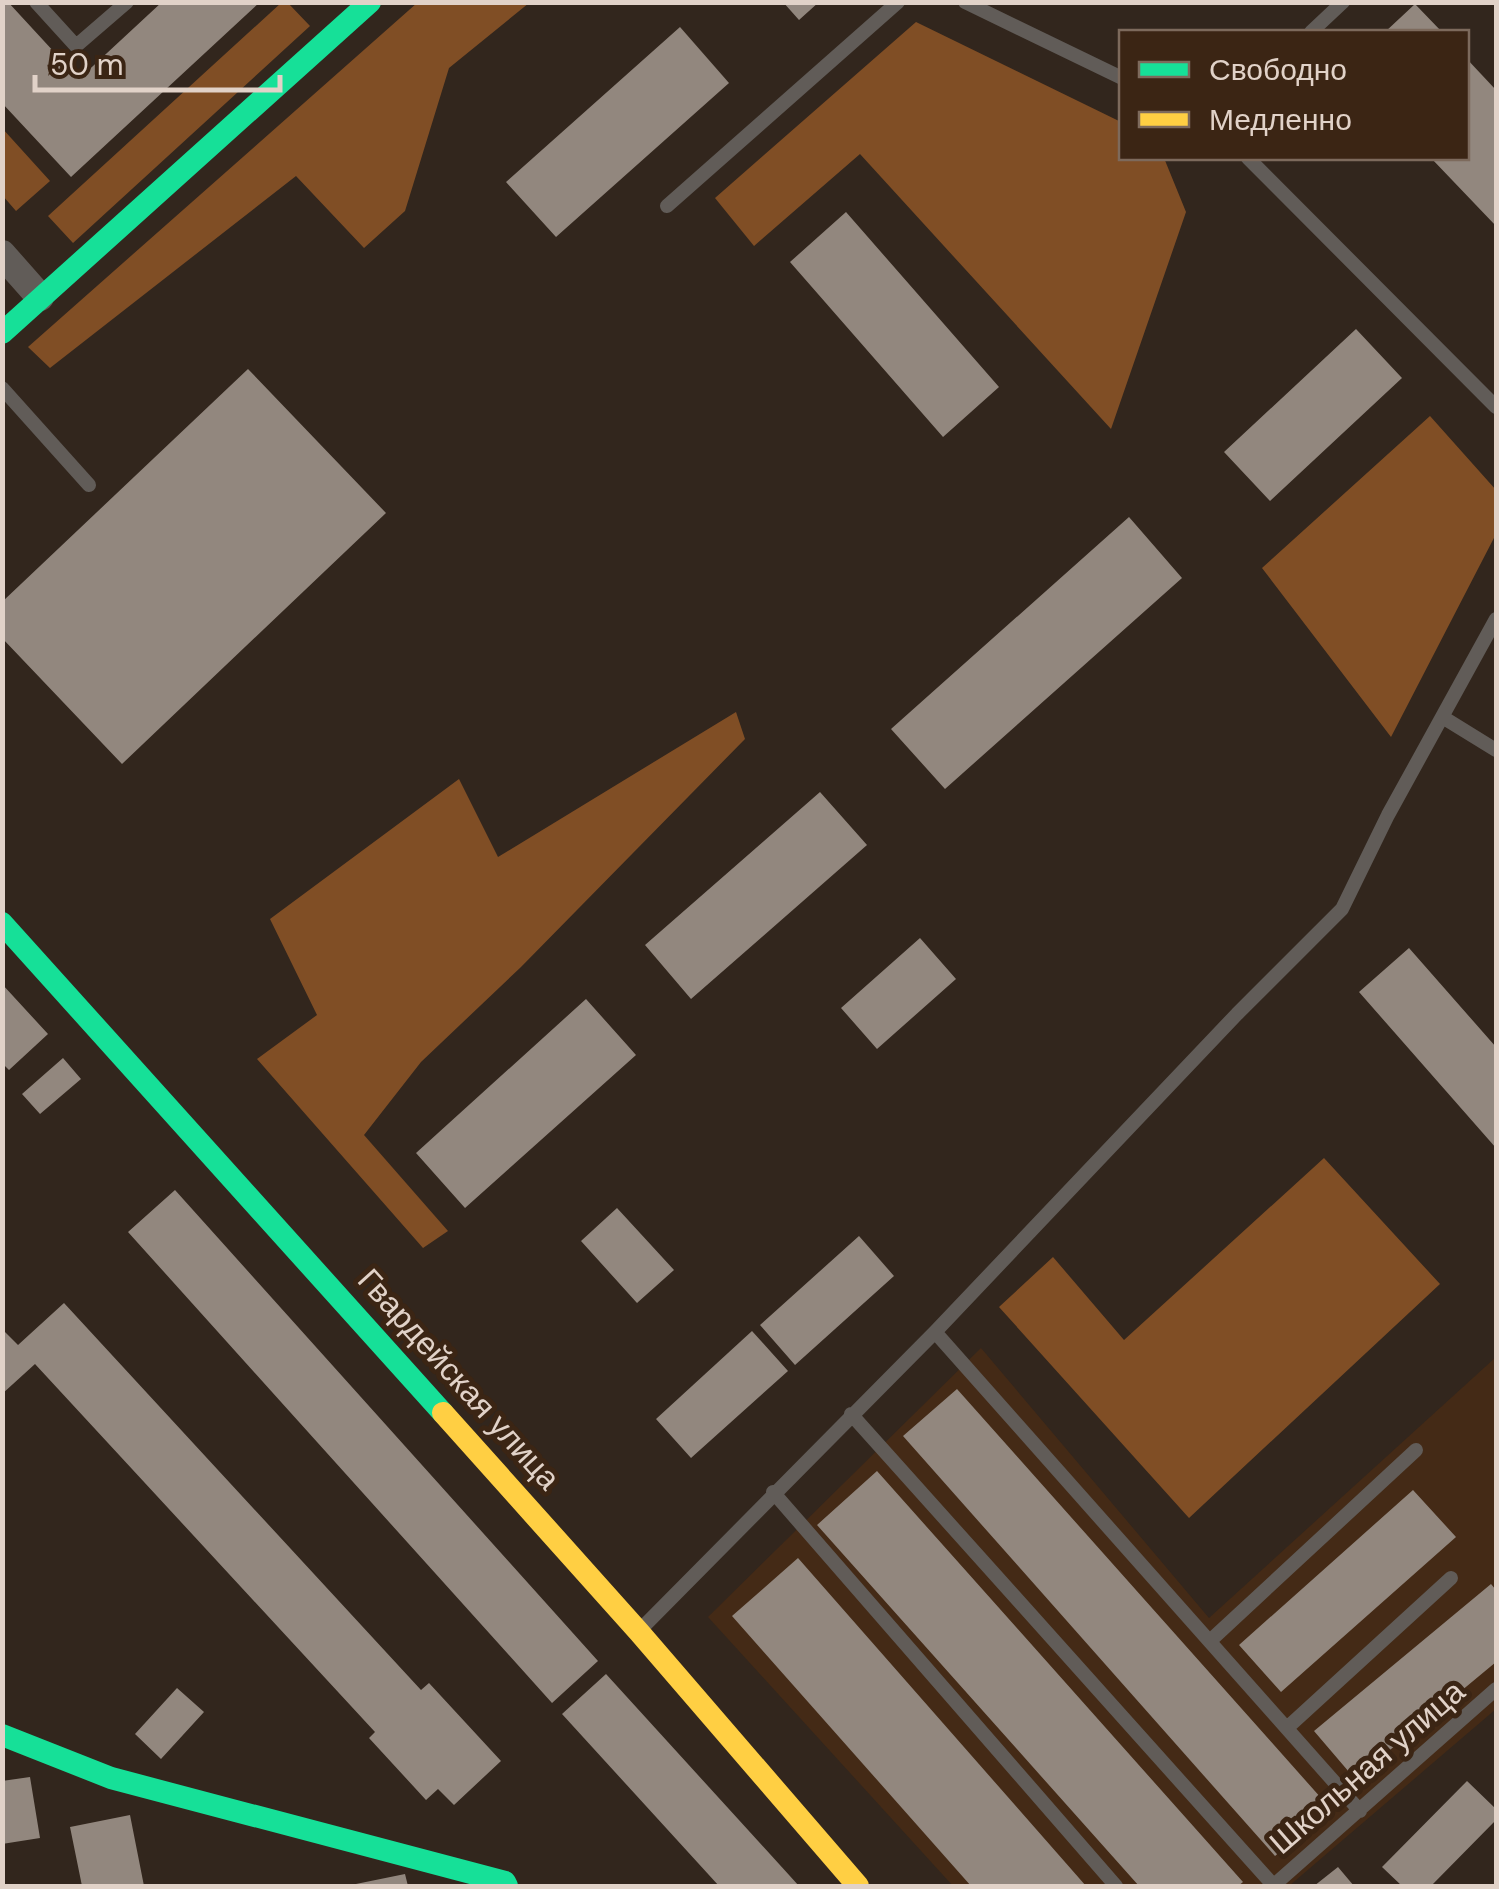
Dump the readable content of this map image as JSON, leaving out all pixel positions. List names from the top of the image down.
{
  "streets": {
    "street": ["Гвардейская улица"],
    "lane": ["Школьная улица"]
  },
  "legend": ["Свободно", "Медленно"],
  "scale_bar": "50 m"
}
